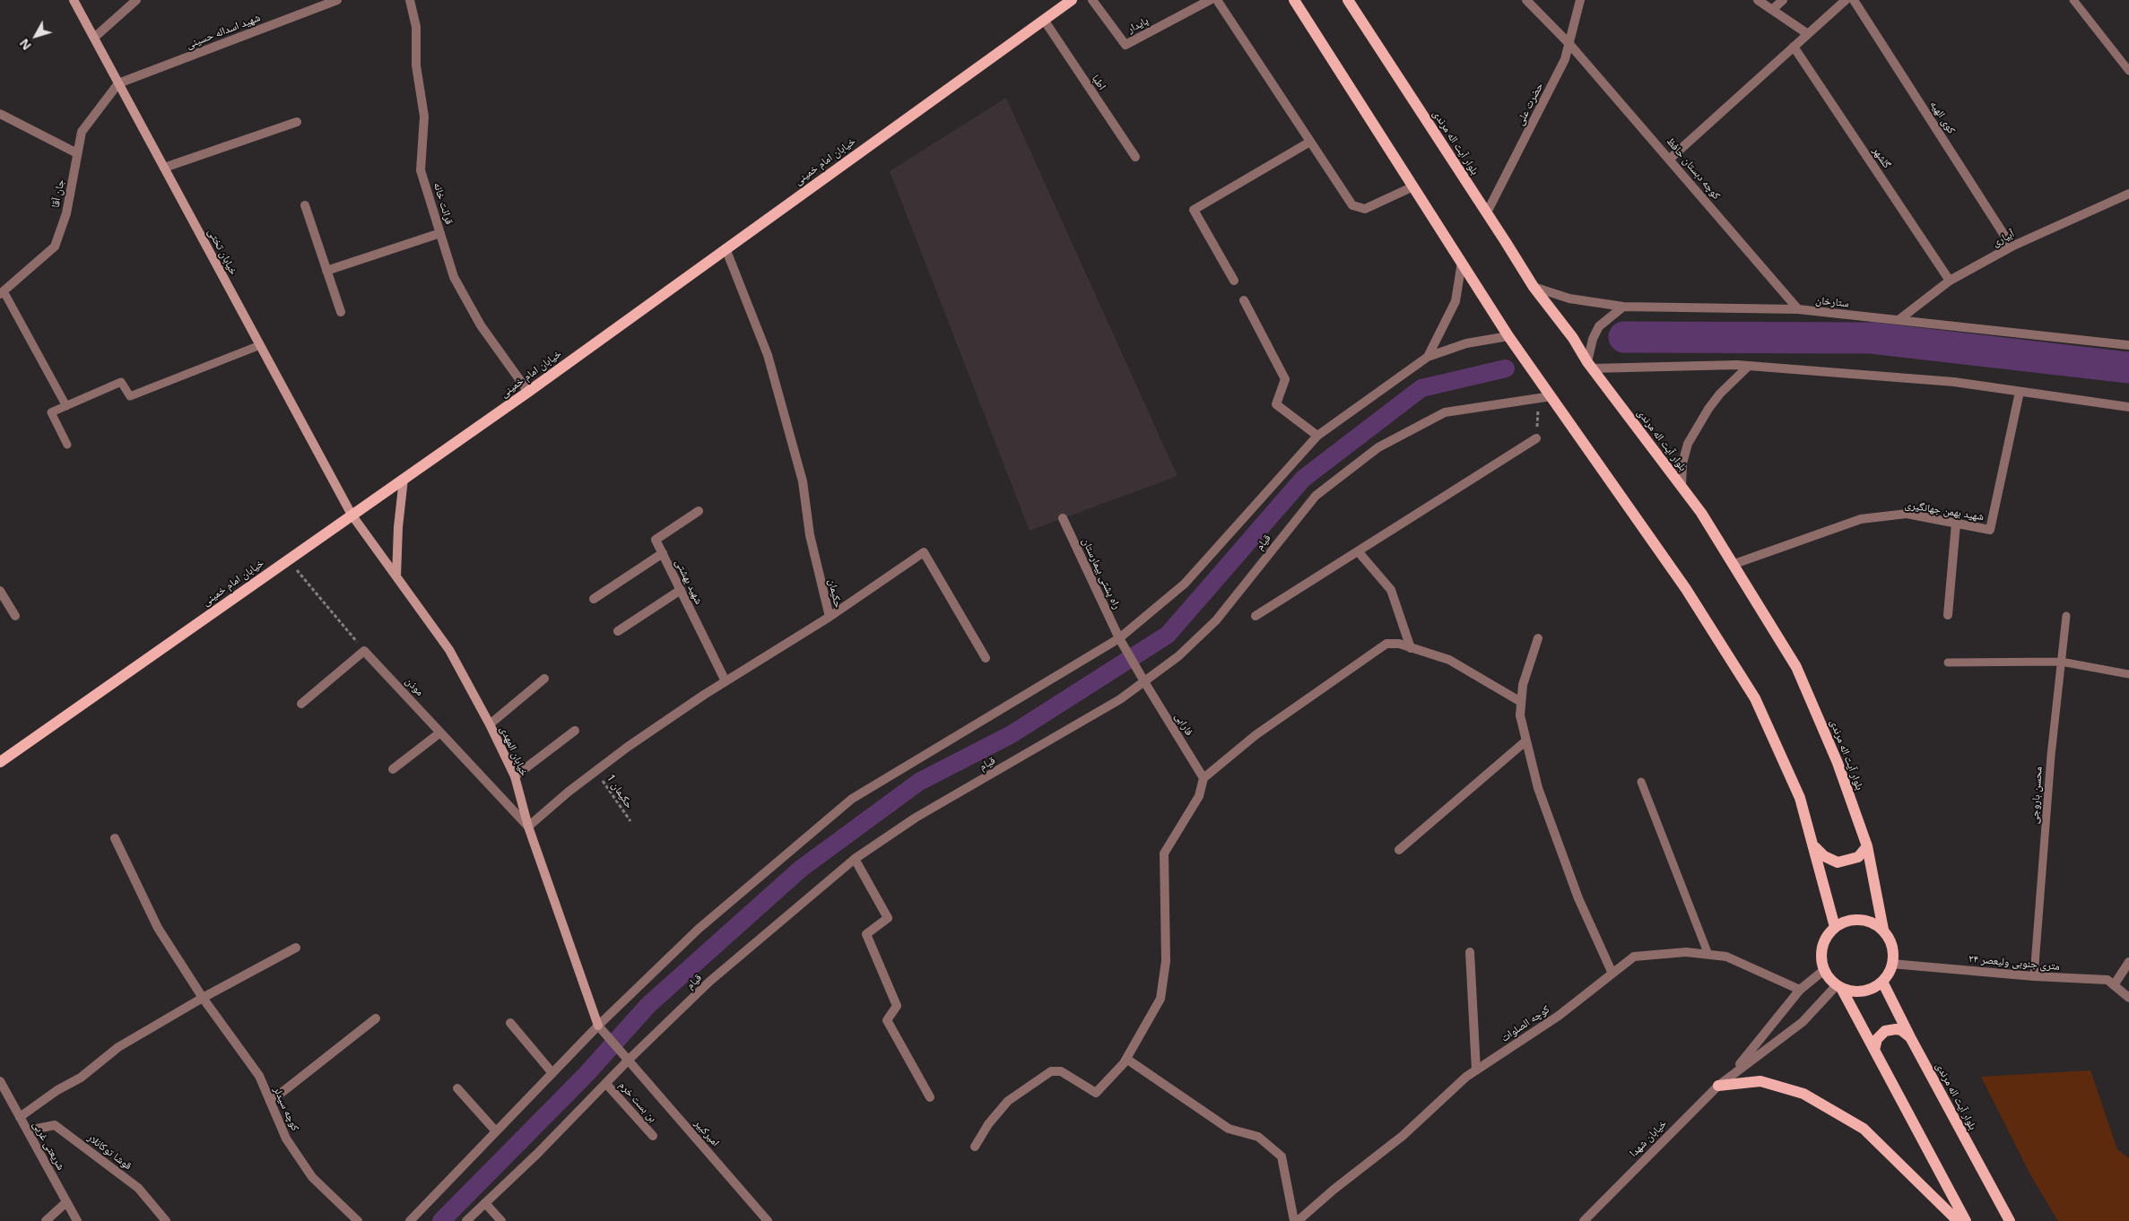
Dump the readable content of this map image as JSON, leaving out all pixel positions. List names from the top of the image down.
{
  "streets": {
    "main road": [
      "بلوار آیت اله مرندی",
      "خیابان امام خمینی",
      "خیابان تختی",
      "خیابان المهدی"
    ],
    "street": [
      "پایدار",
      "شهید اسداله حسینی",
      "اطبا",
      "حضرت علی",
      "کوی الهیه",
      "گلشهر",
      "کوچه دبستان حافظ",
      "جان آقا",
      "قرائت خانه",
      "آبیاری",
      "ستارخان",
      "شهید بهمن جهانگیری",
      "قیام",
      "راه پشتی بیمارستان",
      "شهید بهشتی",
      "حکیمان",
      "موذن",
      "فارابی",
      "۲۴ متری جنوبی ولیعصر",
      "کوچه الصلوات",
      "بن بست خرم",
      "کوچه سیدلر",
      "امیرکبیر",
      "خیابان شهدا",
      "شریعتی غربی",
      "قوشا توکانلار"
    ],
    "lane": ["محسن باروجی"],
    "path": ["حکیمان 1"]
  },
  "crossings": [
    ["شهید اسداله حسینی", "جان آقا"],
    ["شهید اسداله حسینی", "خیابان تختی"],
    ["اطبا", "خیابان امام خمینی"],
    ["حضرت علی", "بلوار آیت اله مرندی"],
    ["حضرت علی", "کوچه دبستان حافظ"],
    ["کوی الهیه", "آبیاری"],
    ["بلوار آیت اله مرندی", "ستارخان"],
    ["بلوار آیت اله مرندی", "شهید بهمن جهانگیری"],
    ["بلوار آیت اله مرندی", "۲۴ متری جنوبی ولیعصر"],
    ["بلوار آیت اله مرندی", "خیابان شهدا"],
    ["گلشهر", "آبیاری"],
    ["خیابان امام خمینی", "قرائت خانه"],
    ["خیابان امام خمینی", "خیابان تختی"],
    ["خیابان امام خمینی", "حکیمان"],
    ["خیابان امام خمینی", "خیابان المهدی"],
    ["کوچه دبستان حافظ", "ستارخان"],
    ["جان آقا", "خیابان تختی"],
    ["آبیاری", "ستارخان"],
    ["خیابان تختی", "خیابان المهدی"],
    ["قیام", "راه پشتی بیمارستان"],
    ["قیام", "فارابی"],
    ["قیام", "بن بست خرم"],
    ["قیام", "امیرکبیر"],
    ["راه پشتی بیمارستان", "فارابی"],
    ["شهید بهشتی", "حکیمان"],
    ["حکیمان", "موذن"],
    ["حکیمان", "خیابان المهدی"],
    ["حکیمان", "حکیمان 1"],
    ["موذن", "خیابان المهدی"],
    ["خیابان المهدی", "امیرکبیر"],
    ["محسن باروجی", "۲۴ متری جنوبی ولیعصر"],
    ["۲۴ متری جنوبی ولیعصر", "خیابان شهدا"],
    ["کوچه الصلوات", "خیابان شهدا"],
    ["شریعتی غربی", "قوشا توکانلار"]
  ],
  "north": "bottom left"
}
